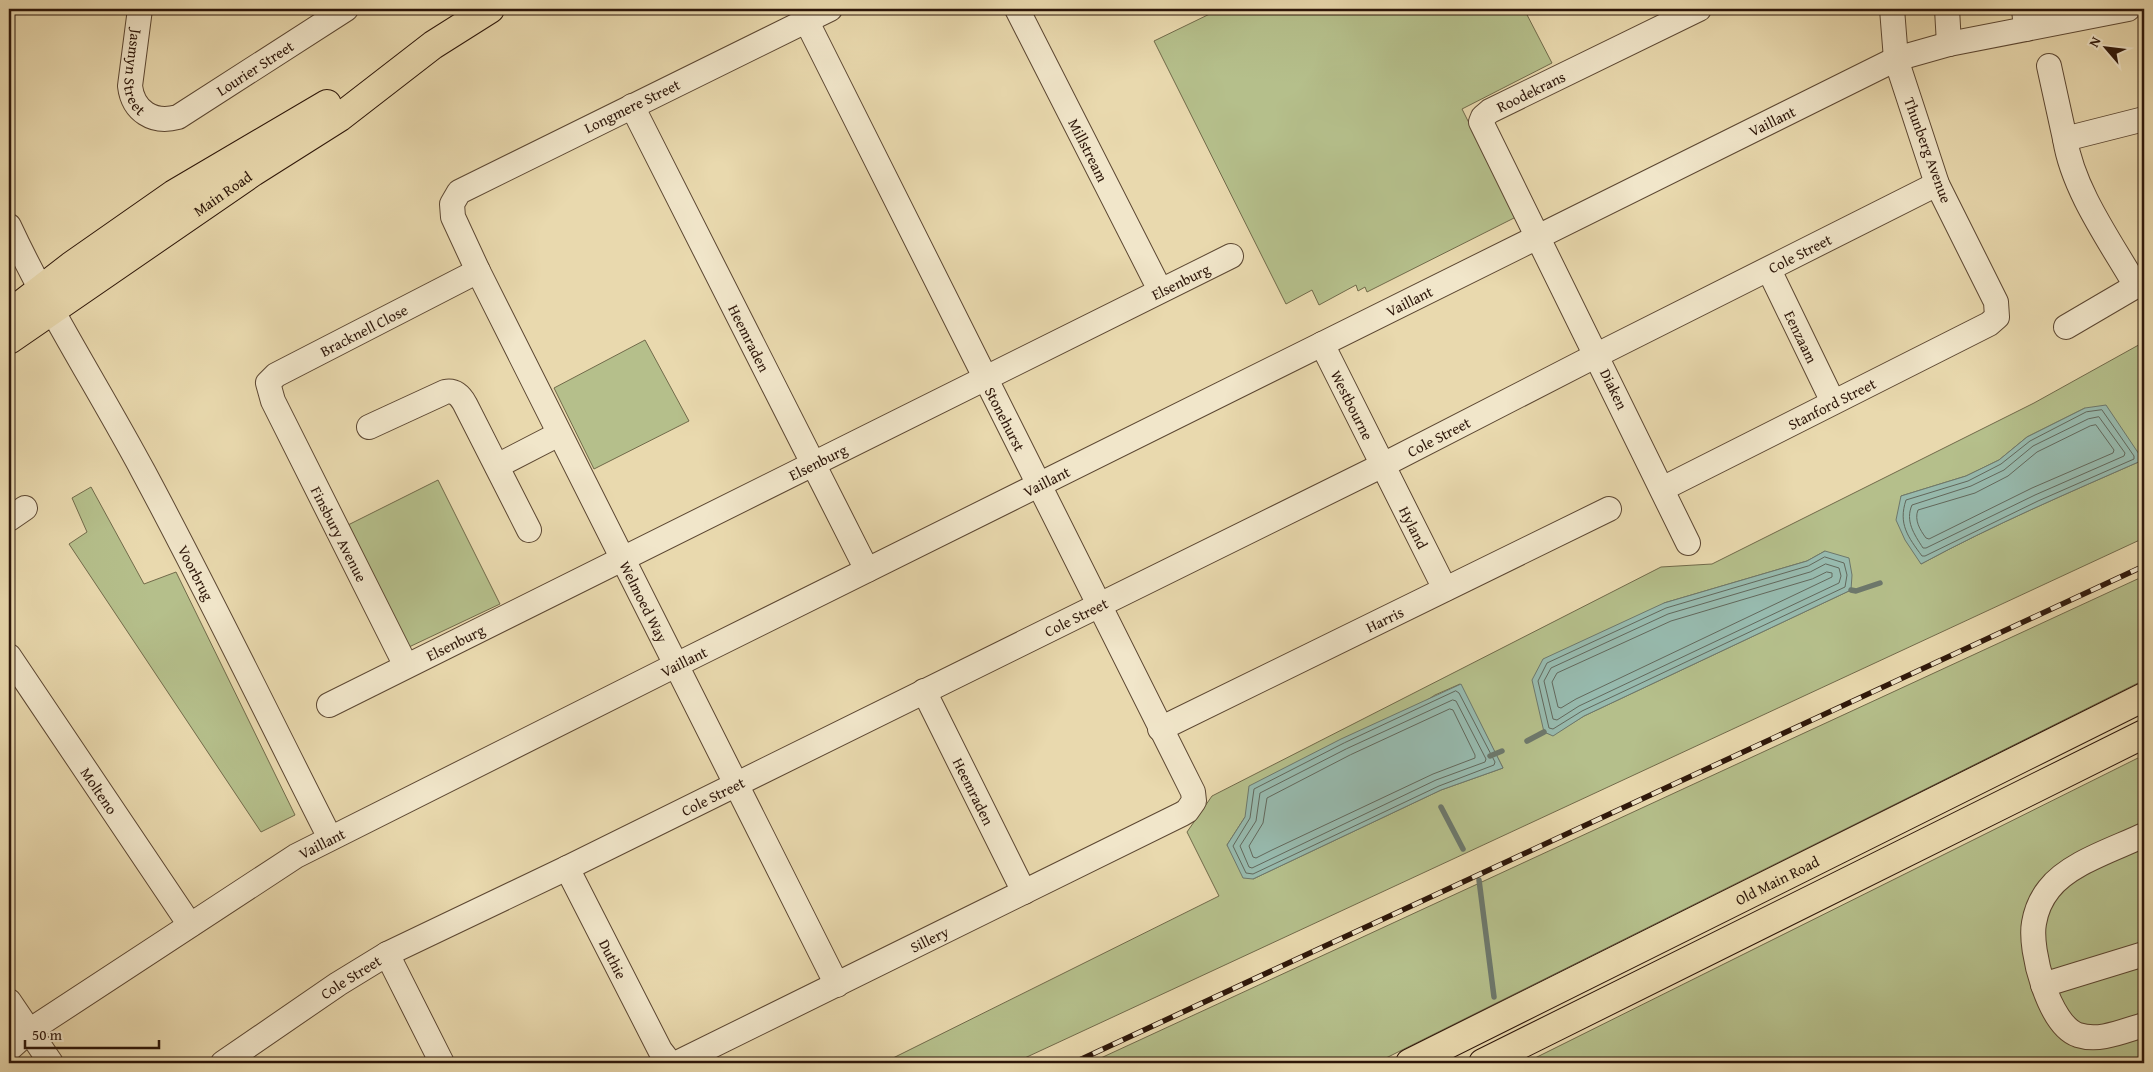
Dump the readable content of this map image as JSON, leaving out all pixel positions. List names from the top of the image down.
{
  "streets": {
    "main road": ["Main Road", "Old Main Road"],
    "street": [
      "Jasmyn Street",
      "Lourier Street",
      "Roodekrans",
      "Longmere Street",
      "Vaillant",
      "Millstream",
      "Thunberg Avenue",
      "Cole Street",
      "Elsenburg",
      "Bracknell Close",
      "Eenzaam",
      "Heemraden",
      "Diaken",
      "Stanford Street",
      "Westbourne",
      "Stonehurst",
      "Hyland",
      "Finsbury Avenue",
      "Voorbrug",
      "Welmoed Way",
      "Harris",
      "Molteno",
      "Sillery",
      "Duthie"
    ]
  },
  "crossings": [
    ["Jasmyn Street", "Lourier Street"],
    ["Roodekrans", "Vaillant"],
    ["Roodekrans", "Diaken"],
    ["Longmere Street", "Heemraden"],
    ["Longmere Street", "Stonehurst"],
    ["Longmere Street", "Welmoed Way"],
    ["Vaillant", "Thunberg Avenue"],
    ["Vaillant", "Heemraden"],
    ["Vaillant", "Diaken"],
    ["Vaillant", "Westbourne"],
    ["Vaillant", "Stonehurst"],
    ["Vaillant", "Voorbrug"],
    ["Vaillant", "Welmoed Way"],
    ["Vaillant", "Molteno"],
    ["Millstream", "Elsenburg"],
    ["Thunberg Avenue", "Cole Street"],
    ["Thunberg Avenue", "Stanford Street"],
    ["Main Road", "Voorbrug"],
    ["Cole Street", "Eenzaam"],
    ["Cole Street", "Heemraden"],
    ["Cole Street", "Diaken"],
    ["Cole Street", "Westbourne"],
    ["Cole Street", "Stonehurst"],
    ["Cole Street", "Hyland"],
    ["Cole Street", "Welmoed Way"],
    ["Cole Street", "Duthie"],
    ["Elsenburg", "Heemraden"],
    ["Elsenburg", "Stonehurst"],
    ["Elsenburg", "Finsbury Avenue"],
    ["Elsenburg", "Welmoed Way"],
    ["Bracknell Close", "Finsbury Avenue"],
    ["Bracknell Close", "Welmoed Way"],
    ["Eenzaam", "Stanford Street"],
    ["Heemraden", "Sillery"],
    ["Diaken", "Stanford Street"],
    ["Westbourne", "Hyland"],
    ["Stonehurst", "Harris"],
    ["Stonehurst", "Sillery"],
    ["Hyland", "Harris"],
    ["Welmoed Way", "Sillery"],
    ["Sillery", "Duthie"]
  ],
  "scale_bar": "50 m",
  "north": "top left"
}
